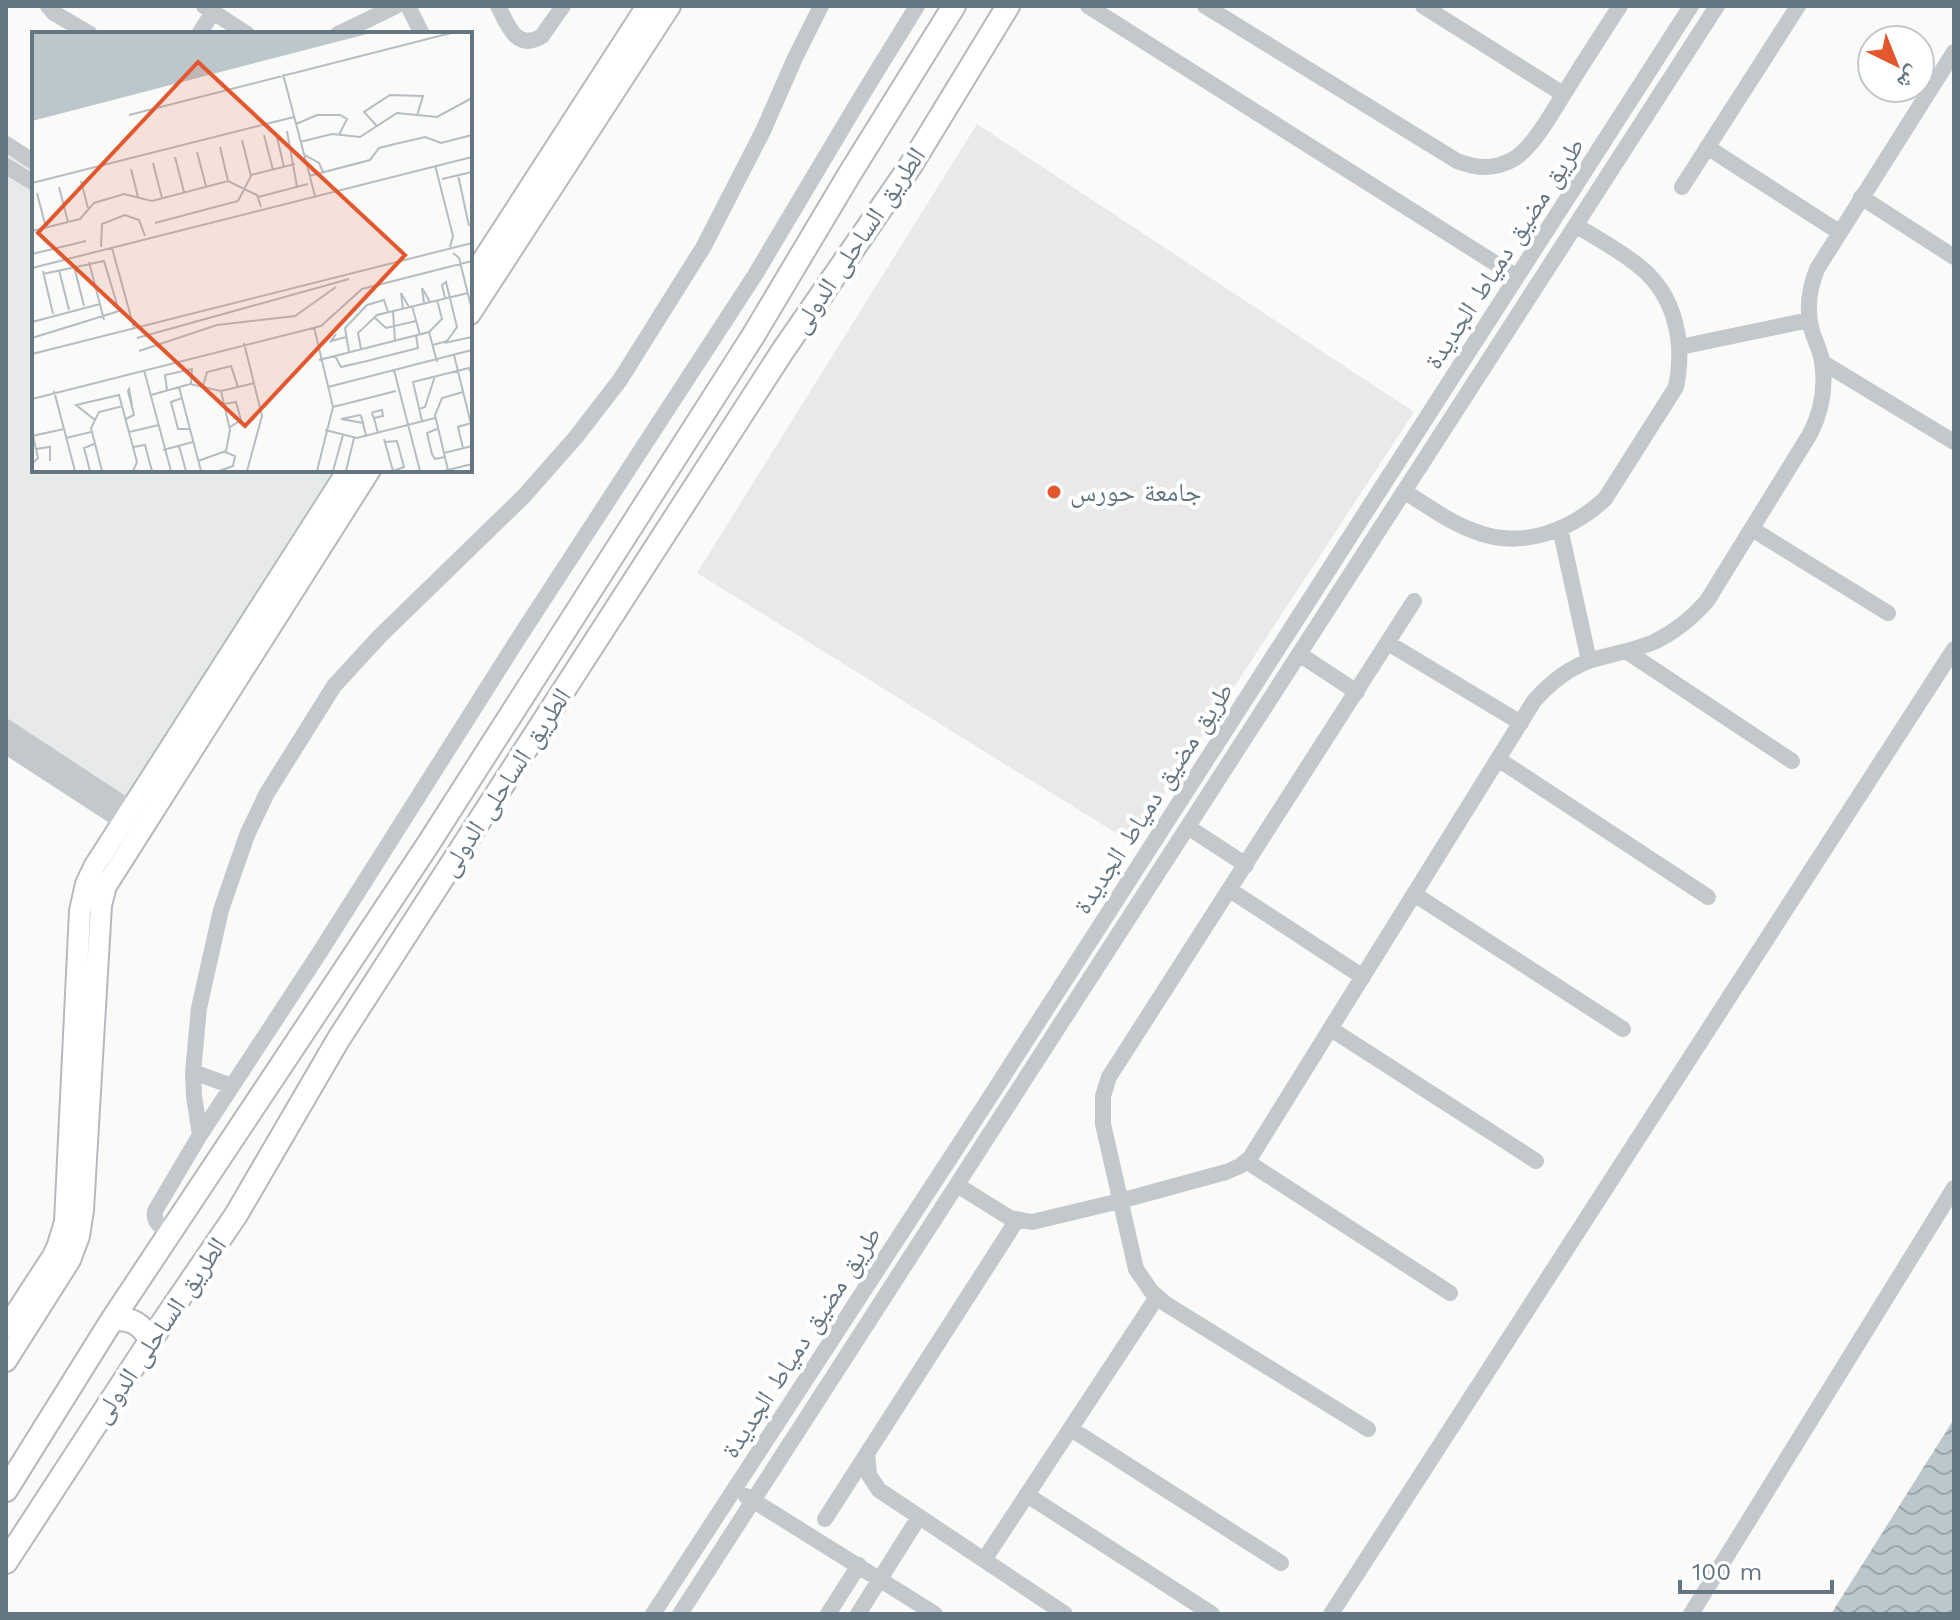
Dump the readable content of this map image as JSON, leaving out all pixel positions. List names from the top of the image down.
{
  "streets": {
    "highway": ["الطريق الساحلى الدولى"],
    "street": ["طريق مضيق دمياط الجديدة"]
  },
  "places": ["جامعة حورس"],
  "scale_bar": "100 m",
  "north": "bottom right"
}
